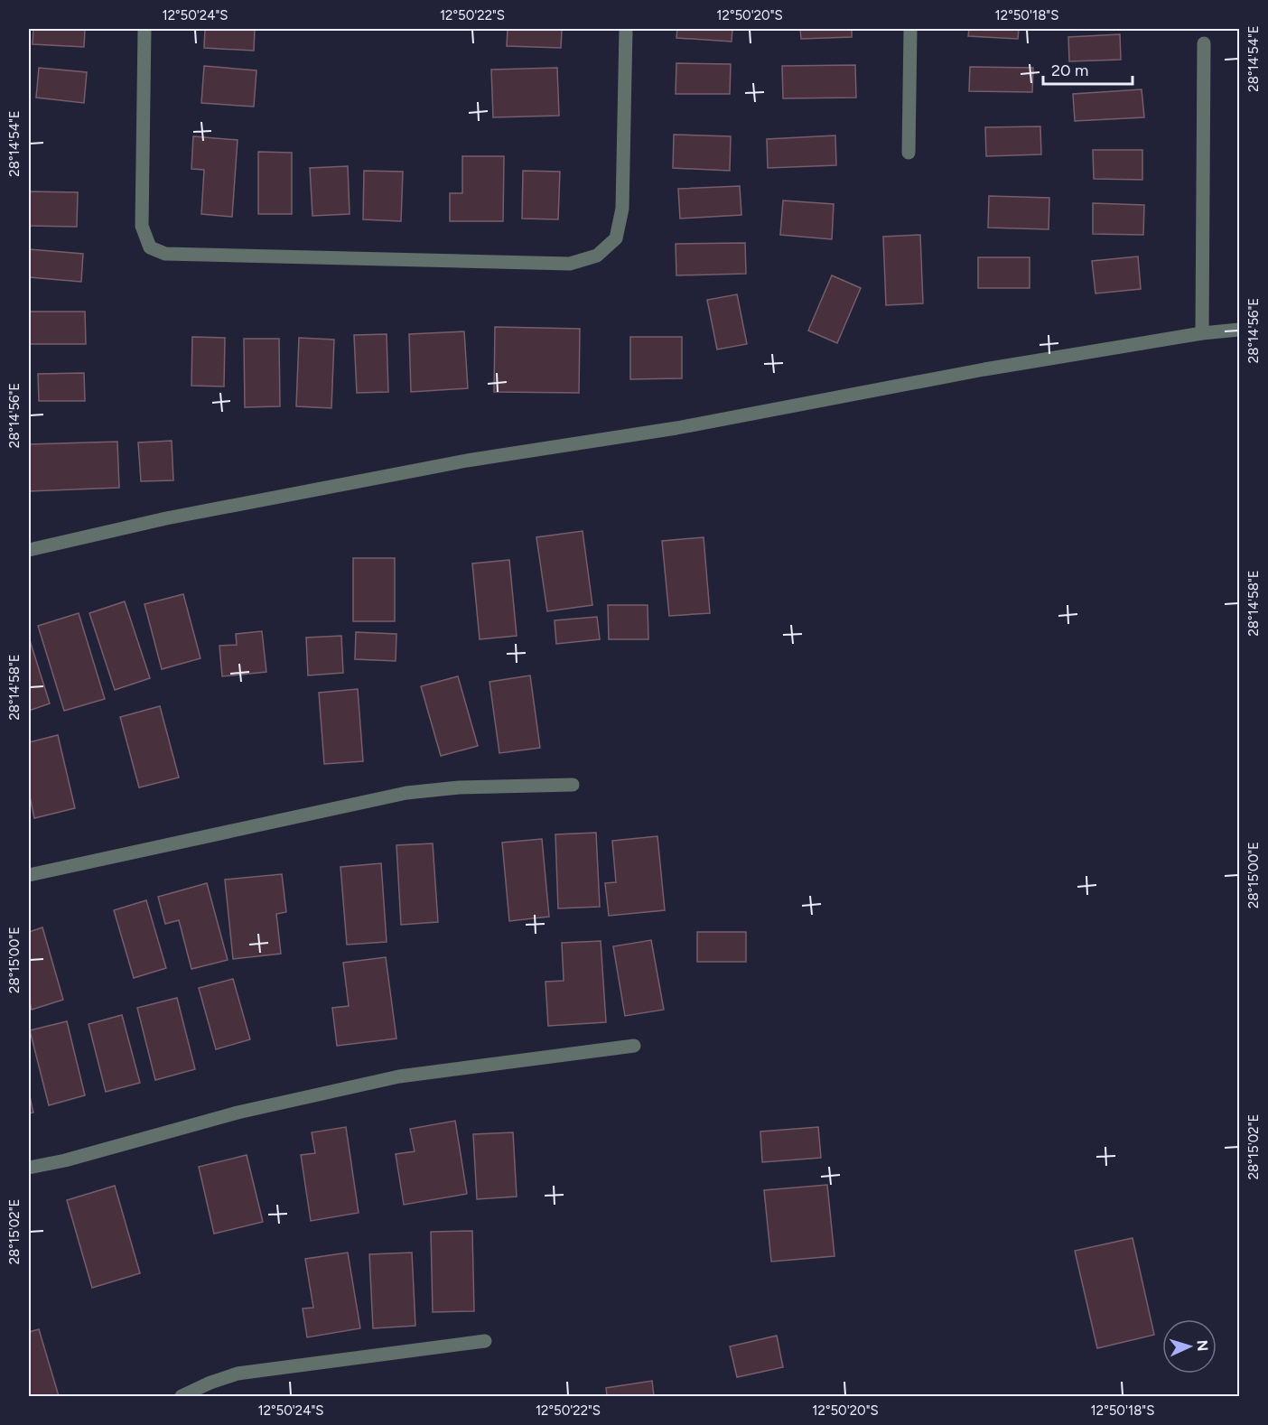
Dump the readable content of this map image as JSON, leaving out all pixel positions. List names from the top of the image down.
{
  "scale_bar": "20 m",
  "north": "right",
  "coordinates": [
    "12°50'24\"S",
    "12°50'22\"S",
    "12°50'20\"S",
    "12°50'18\"S",
    "28°14'54\"E",
    "28°14'56\"E",
    "28°14'58\"E",
    "28°15'00\"E",
    "28°15'02\"E"
  ]
}
